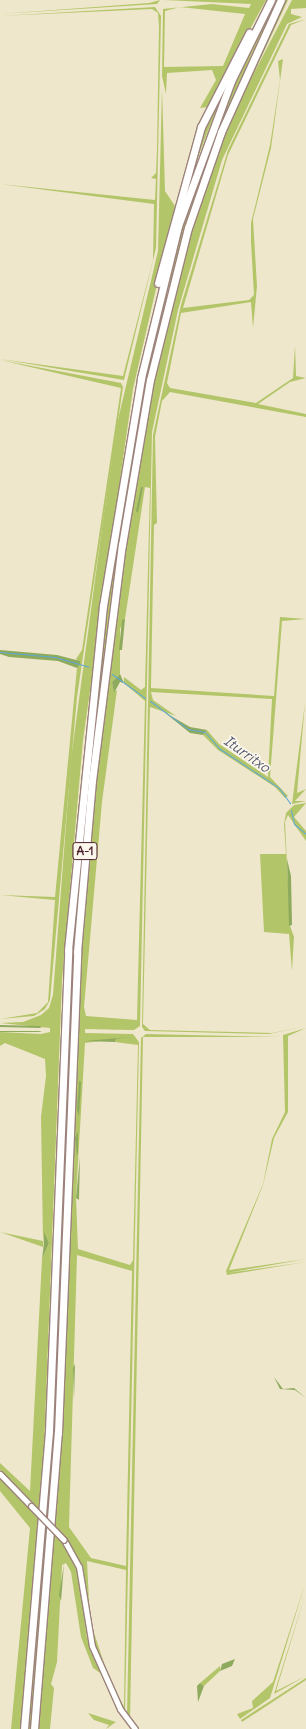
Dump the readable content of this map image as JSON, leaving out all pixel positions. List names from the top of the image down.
{
  "streets": {
    "highway": ["A-1"]
  },
  "water": ["Iturritxo"]
}
